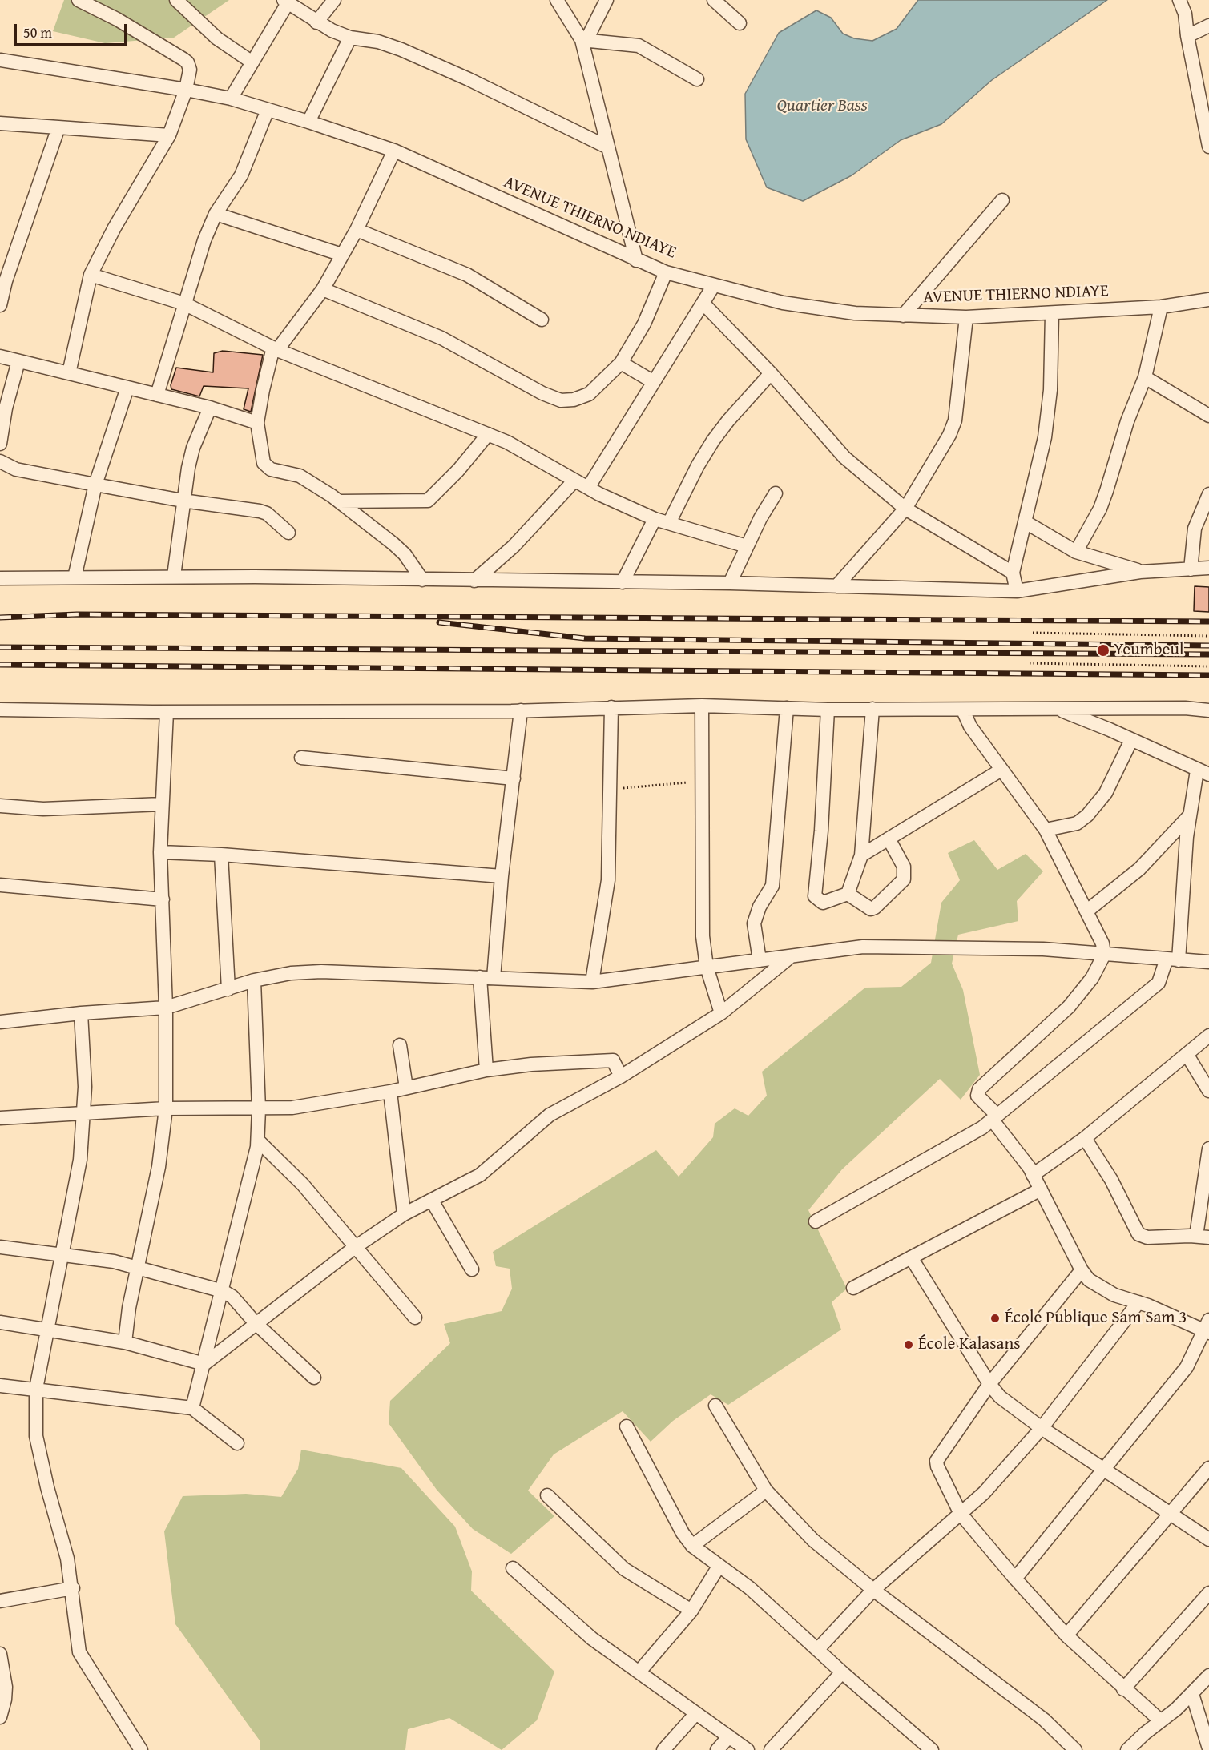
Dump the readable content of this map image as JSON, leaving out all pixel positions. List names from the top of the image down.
{
  "streets": {
    "street": ["AVENUE THIERNO NDIAYE"]
  },
  "water": ["Quartier Bass"],
  "places": ["Yeumbeul", "École Publique Sam Sam 3", "École Kalasans"],
  "scale_bar": "50 m"
}
